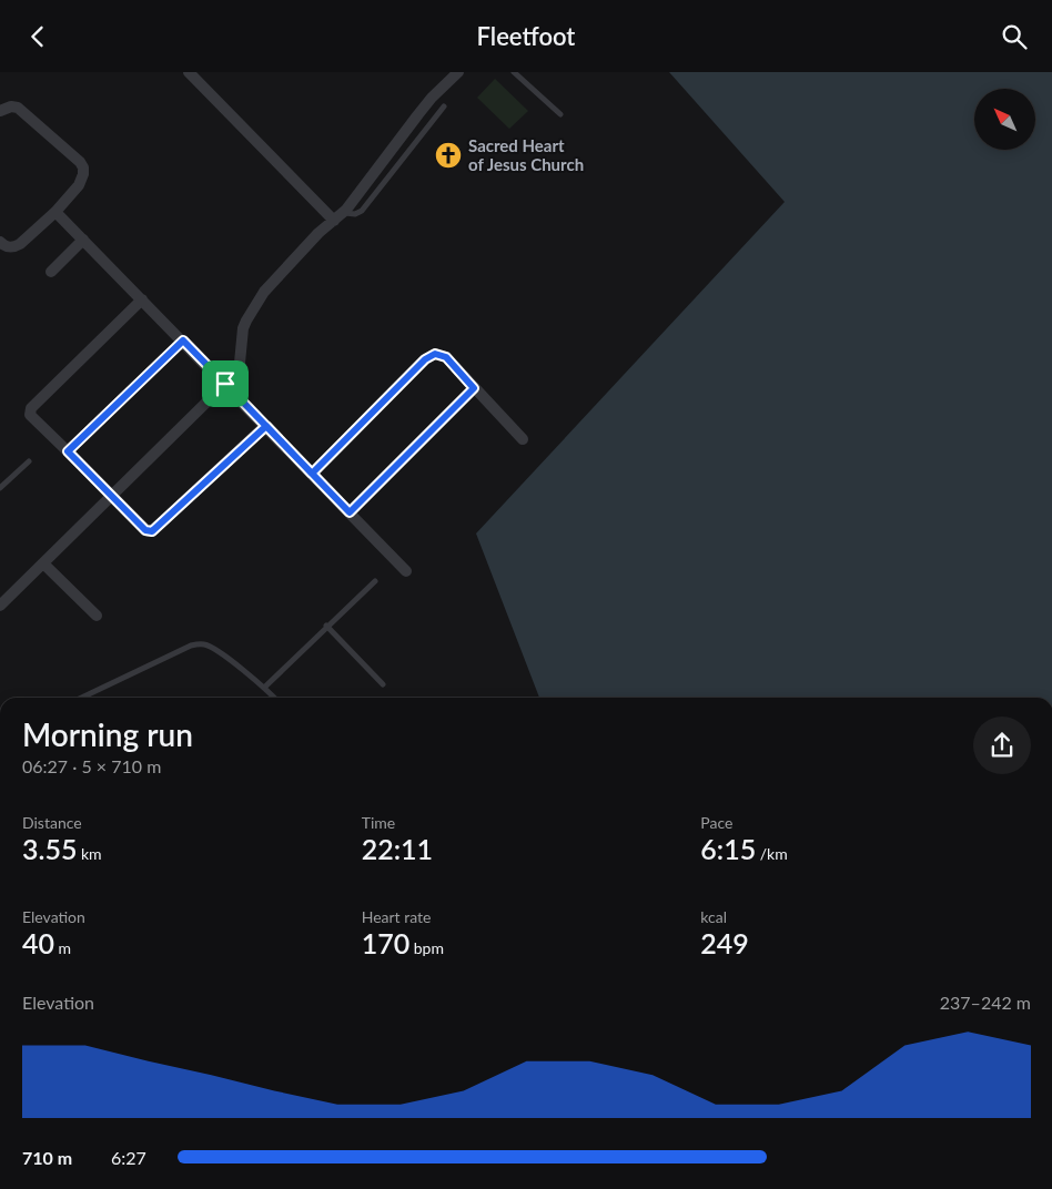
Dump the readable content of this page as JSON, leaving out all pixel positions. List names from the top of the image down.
{
  "places": {
    "church": ["Sacred Heart of Jesus Church"]
  },
  "north": "top left",
  "page": {
    "header": "Fleetfoot",
    "heading": ["Morning run", "06:27 · 5 × 710 m"],
    "stats": [
      ["Distance", "3.55 km"],
      ["Time", "22:11"],
      ["Pace", "6:15 /km"],
      ["Elevation", "40 m"],
      ["Heart rate", "170 bpm"],
      ["kcal", "249"]
    ],
    "chart": ["Elevation", "237–242 m"],
    "list": [
      {
        "name": "710 m",
        "note": "6:27"
      }
    ]
  }
}
